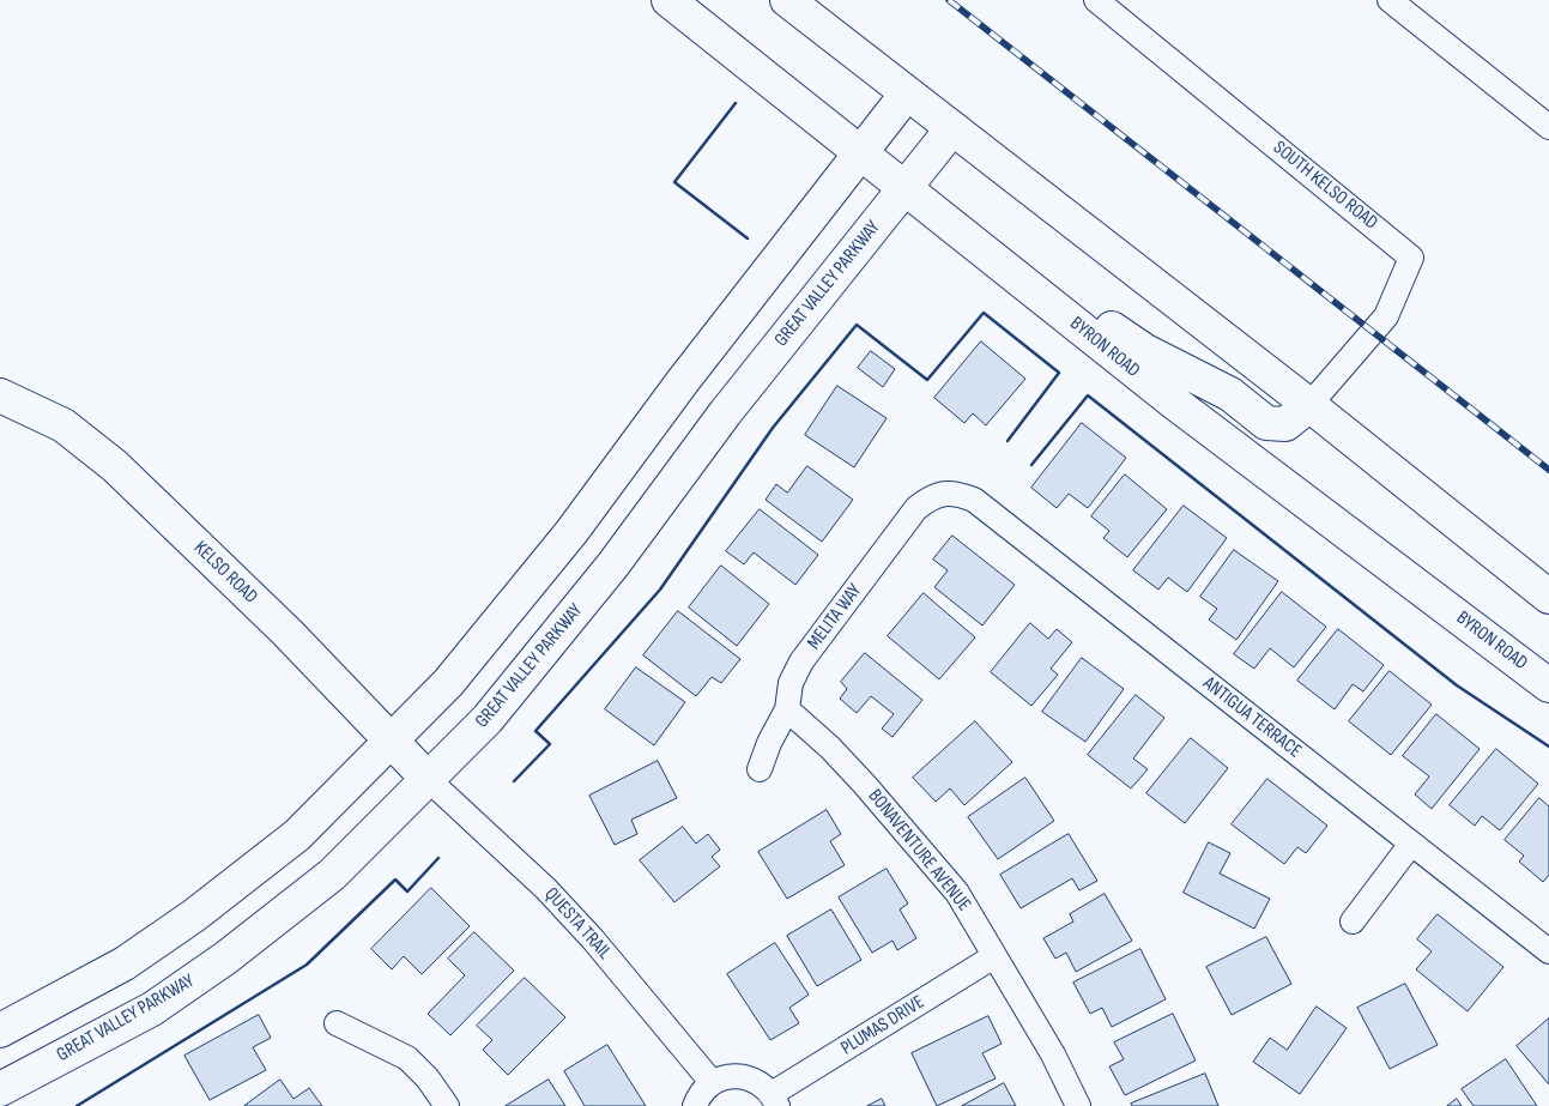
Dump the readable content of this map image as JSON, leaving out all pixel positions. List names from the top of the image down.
{
  "streets": {
    "main road": ["GREAT VALLEY PARKWAY", "BYRON ROAD", "KELSO ROAD"],
    "street": [
      "SOUTH KELSO ROAD",
      "MELITA WAY",
      "ANTIGUA TERRACE",
      "BONAVENTURE AVENUE",
      "QUESTA TRAIL",
      "PLUMAS DRIVE"
    ]
  },
  "crossings": [
    ["GREAT VALLEY PARKWAY", "BYRON ROAD"],
    ["GREAT VALLEY PARKWAY", "KELSO ROAD"],
    ["GREAT VALLEY PARKWAY", "QUESTA TRAIL"],
    ["KELSO ROAD", "QUESTA TRAIL"],
    ["MELITA WAY", "ANTIGUA TERRACE"],
    ["MELITA WAY", "BONAVENTURE AVENUE"],
    ["BONAVENTURE AVENUE", "PLUMAS DRIVE"]
  ]
}
